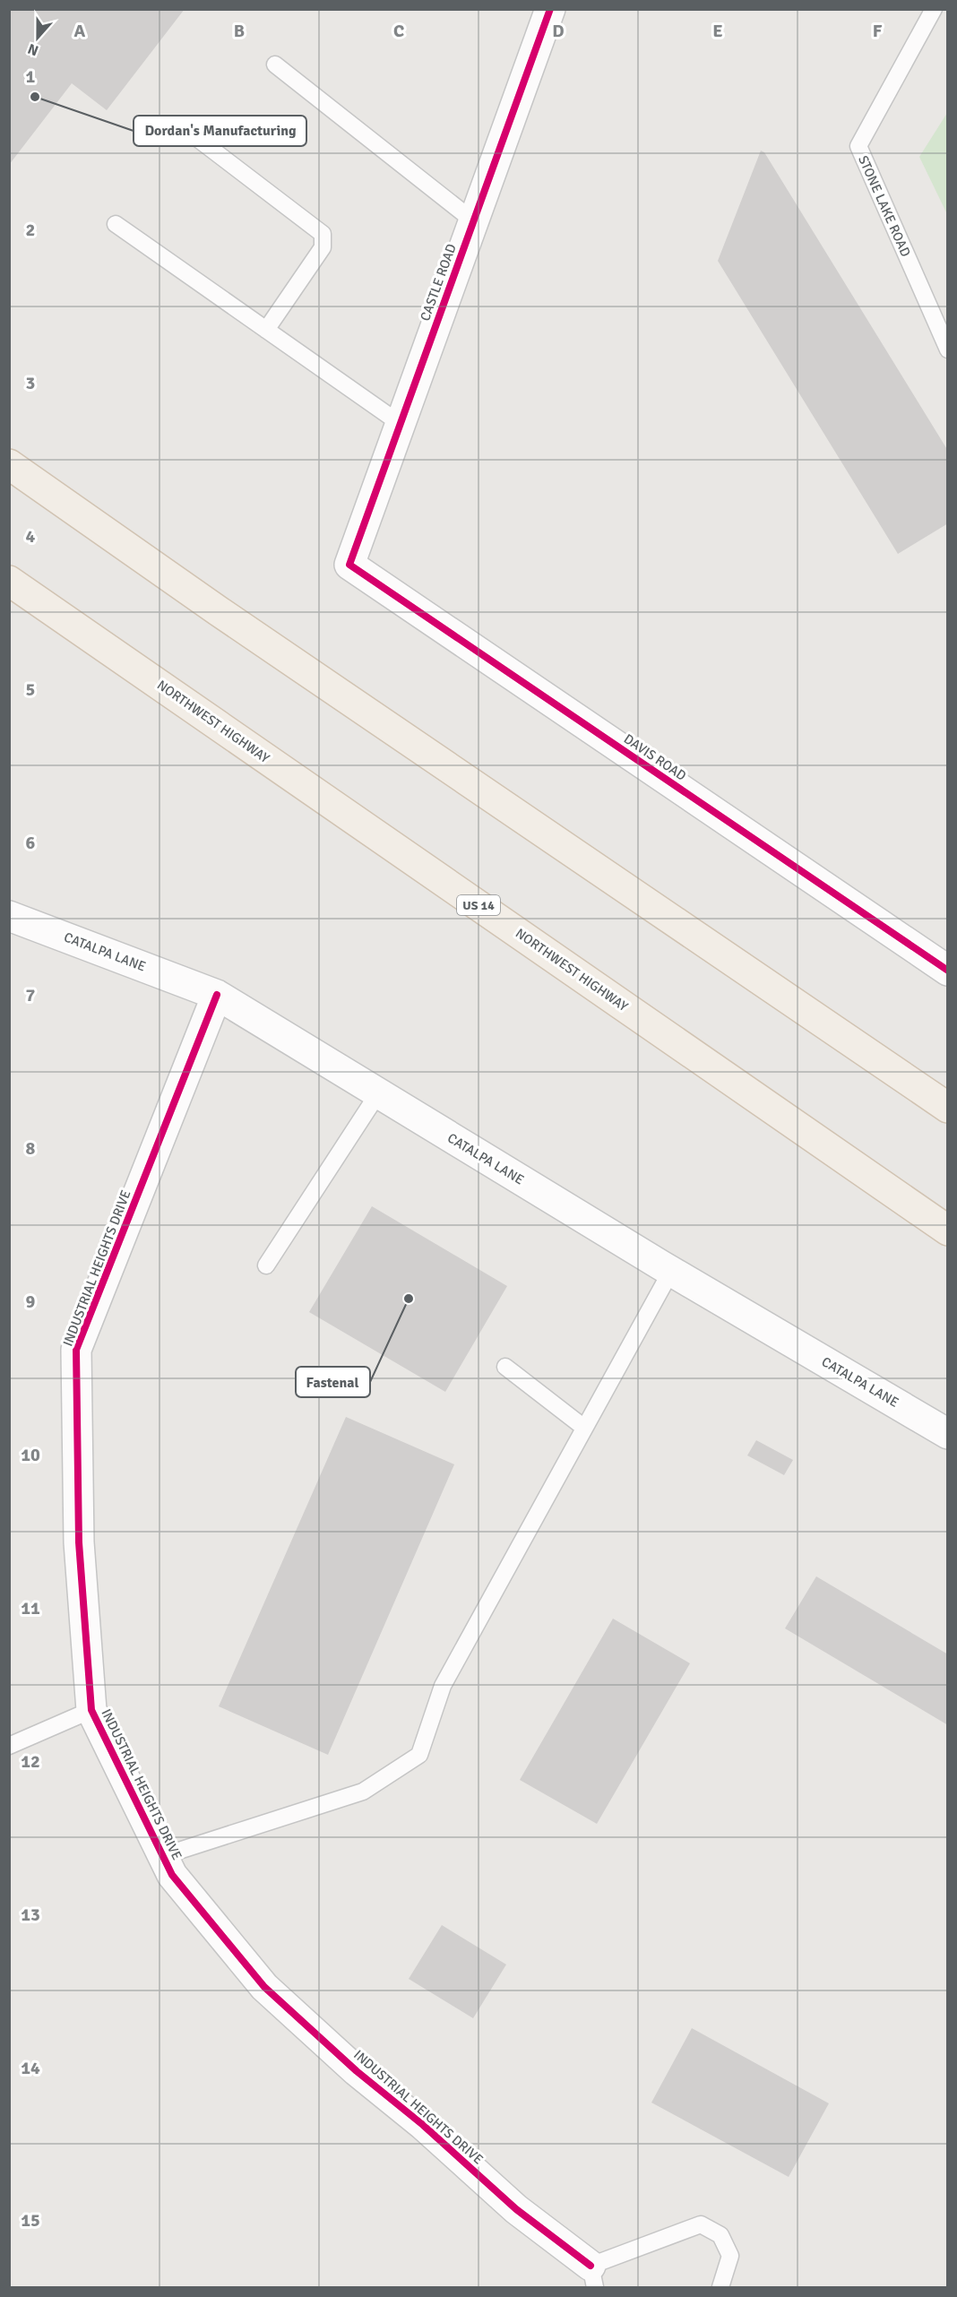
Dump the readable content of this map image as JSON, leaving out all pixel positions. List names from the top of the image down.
{
  "streets": {
    "main road": ["NORTHWEST HIGHWAY", "US 14"],
    "street": [
      "CASTLE ROAD",
      "DAVIS ROAD",
      "CATALPA LANE",
      "INDUSTRIAL HEIGHTS DRIVE"
    ],
    "lane": ["STONE LAKE ROAD"]
  },
  "crossings": [
    ["CASTLE ROAD", "DAVIS ROAD"],
    ["CATALPA LANE", "INDUSTRIAL HEIGHTS DRIVE"]
  ],
  "places": ["Dordan's Manufacturing", "Fastenal"],
  "north": "bottom",
  "grid": {
    "columns": [
      "A",
      "B",
      "C",
      "D",
      "E",
      "F"
    ],
    "rows": [
      "1",
      "2",
      "3",
      "4",
      "5",
      "6",
      "7",
      "8",
      "9",
      "10",
      "11",
      "12",
      "13",
      "14",
      "15"
    ]
  }
}
